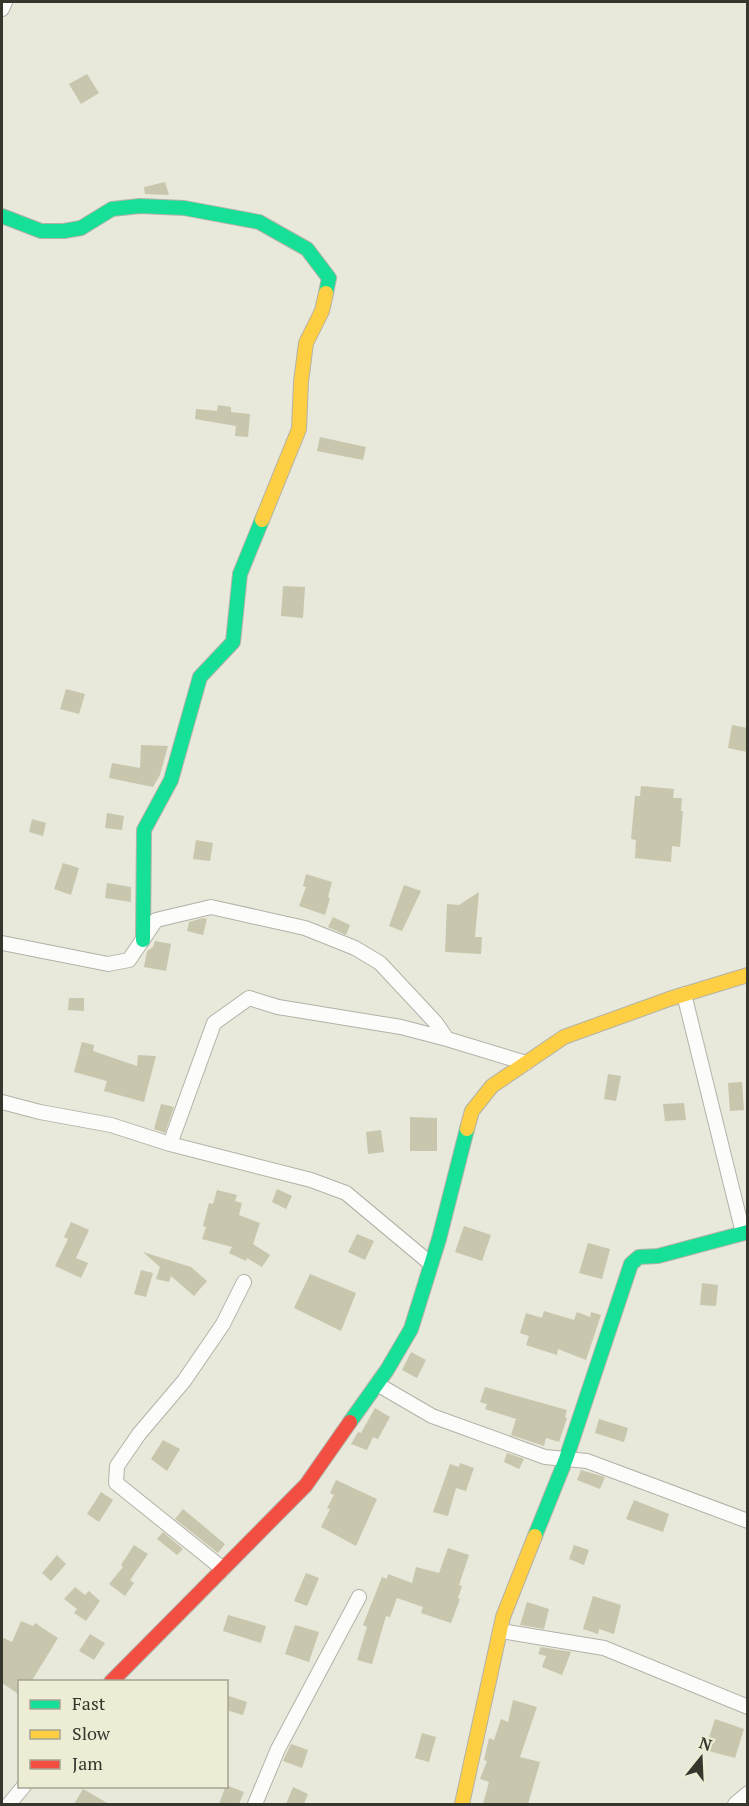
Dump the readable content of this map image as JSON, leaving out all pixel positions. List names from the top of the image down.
{
  "legend": ["Fast", "Slow", "Jam"],
  "north": "top"
}
